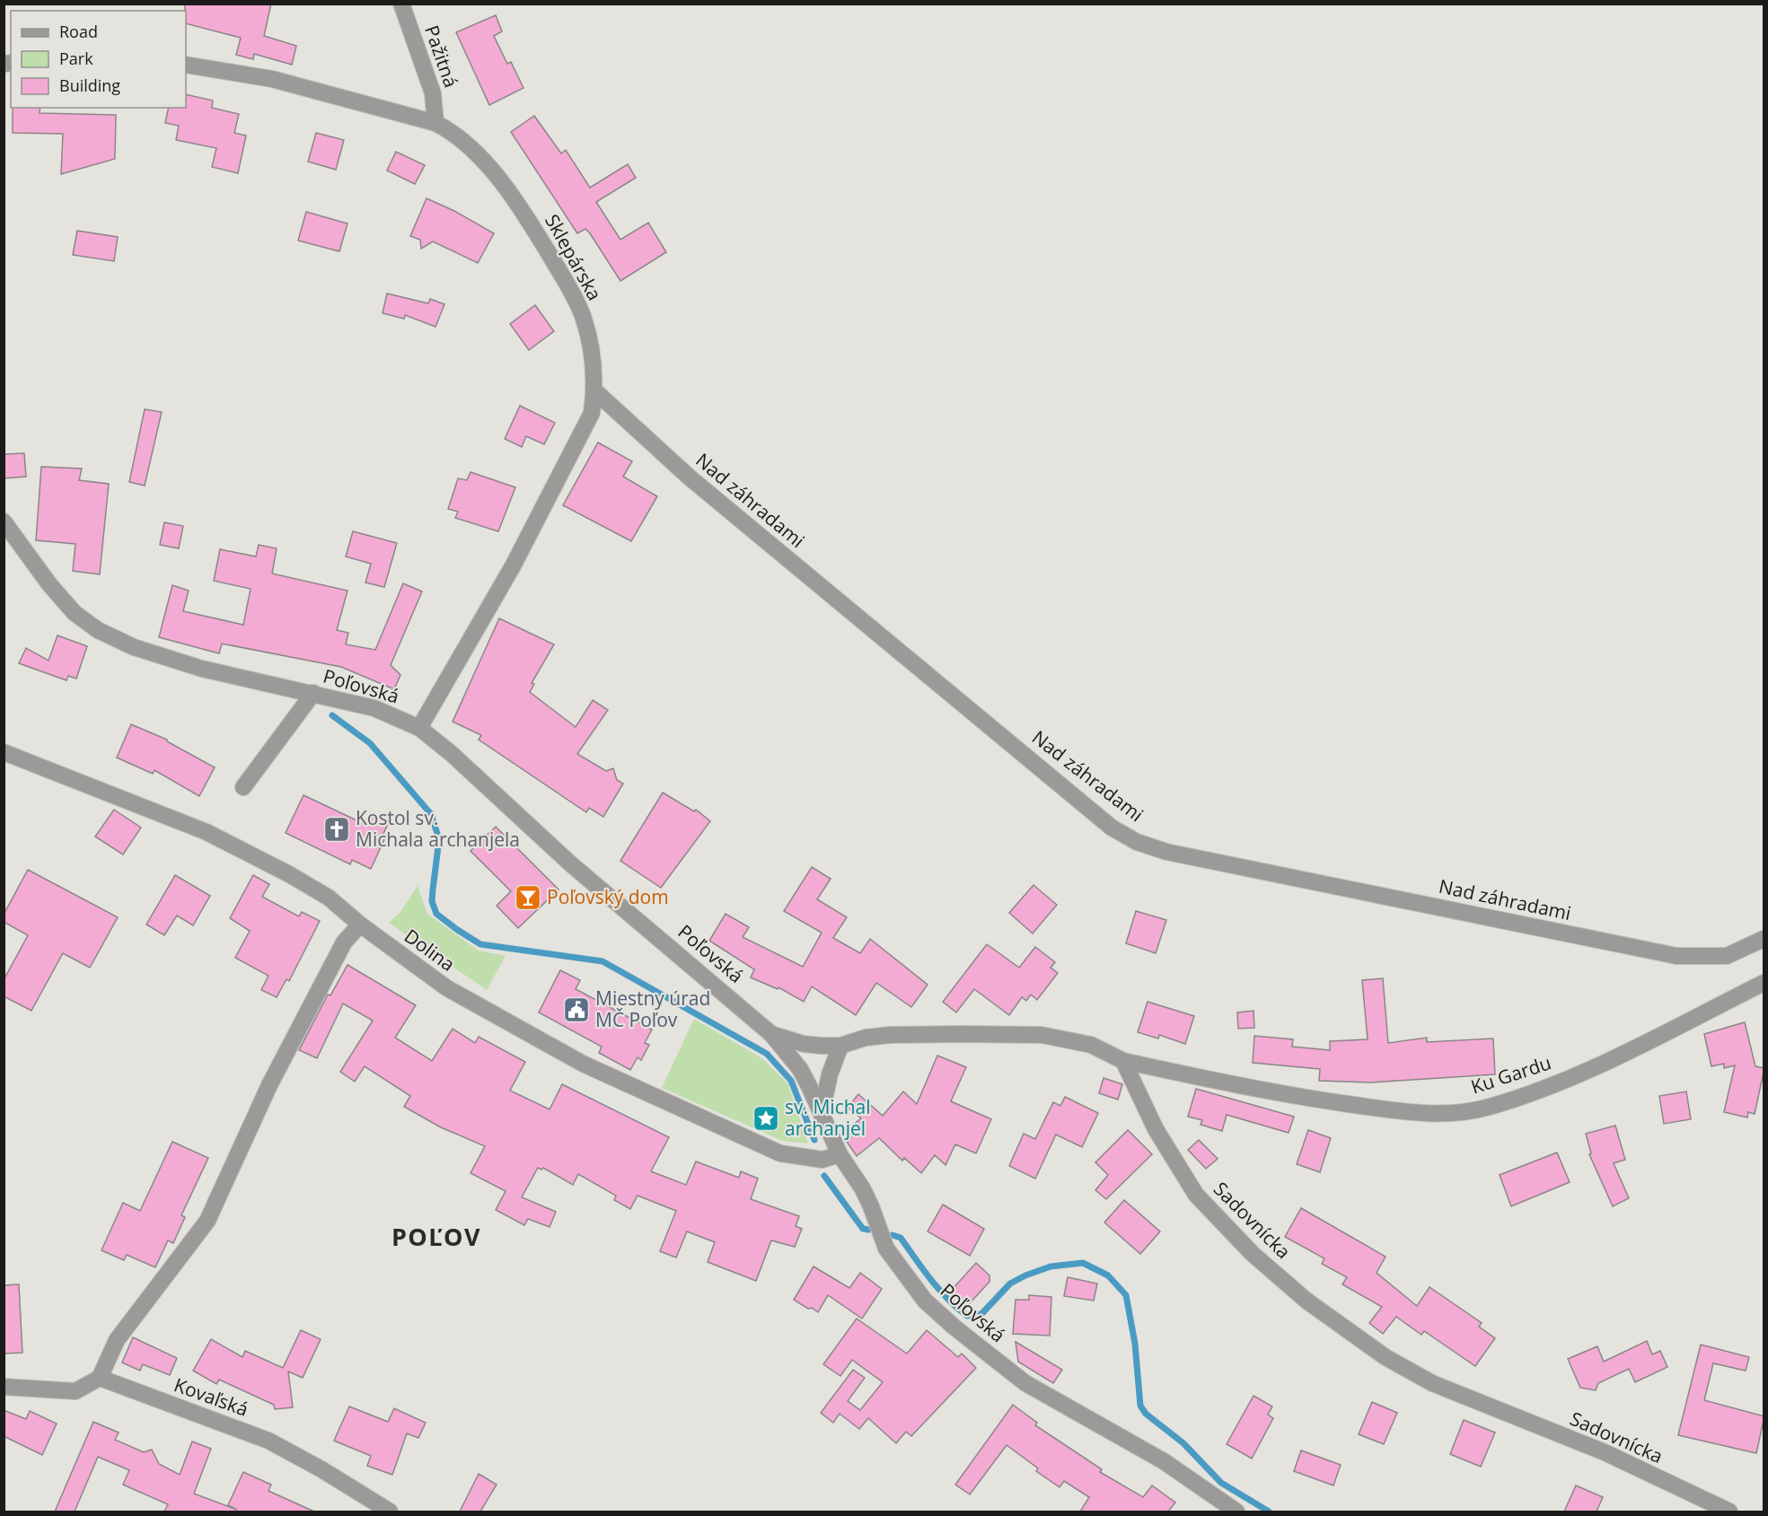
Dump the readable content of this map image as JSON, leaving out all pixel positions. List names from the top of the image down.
{
  "streets": {
    "street": [
      "Pažitná",
      "Sklepárska",
      "Nad záhradami",
      "Poľovská",
      "Dolina",
      "Ku Gardu",
      "Sadovnícka",
      "Kovaľská"
    ]
  },
  "crossings": [
    ["Pažitná", "Sklepárska"],
    ["Sklepárska", "Nad záhradami"],
    ["Sklepárska", "Poľovská"],
    ["Poľovská", "Dolina"],
    ["Ku Gardu", "Sadovnícka"]
  ],
  "districts": ["POĽOV"],
  "places": {
    "church": ["Kostol sv. Michala archanjela"],
    "bar": ["Poľovský dom"],
    "public building": ["Miestny úrad MČ Poľov"],
    "place": ["sv. Michal archanjel"]
  },
  "legend": ["Road", "Park", "Building"]
}
